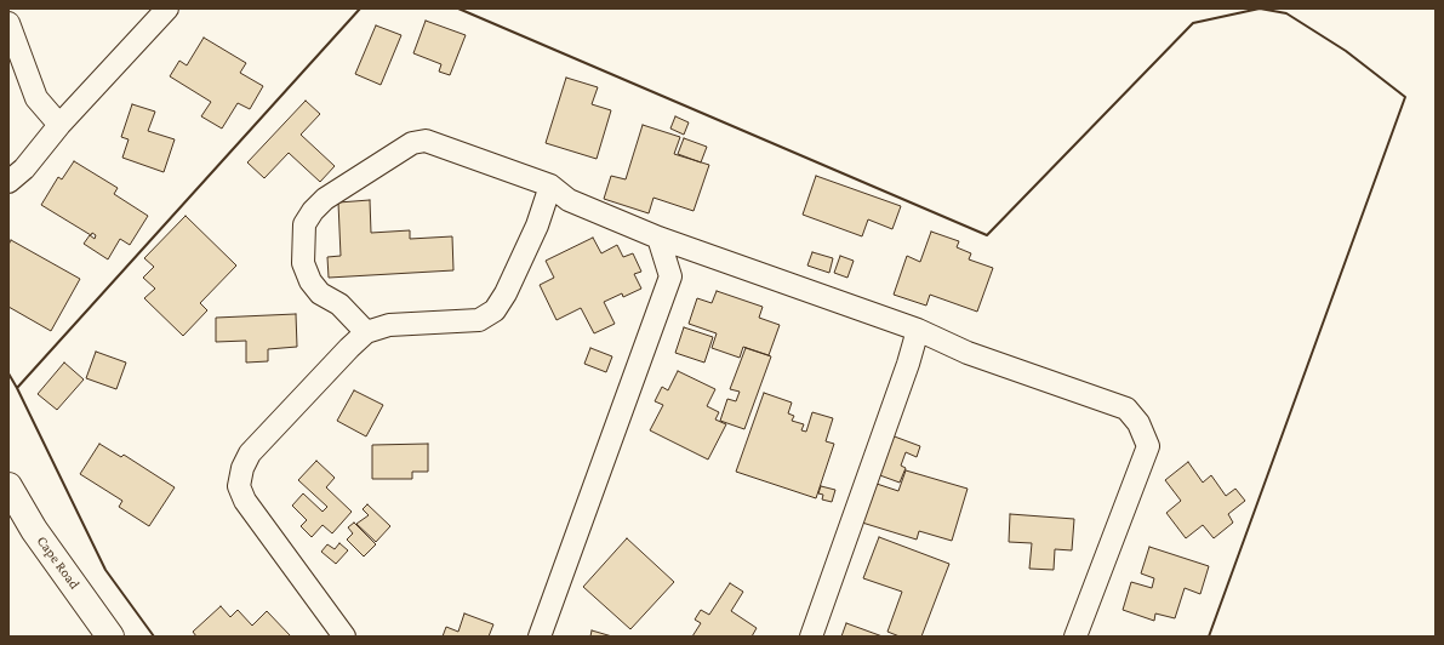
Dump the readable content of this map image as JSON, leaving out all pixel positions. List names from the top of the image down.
{
  "streets": {
    "main road": ["Cape Road"]
  }
}
